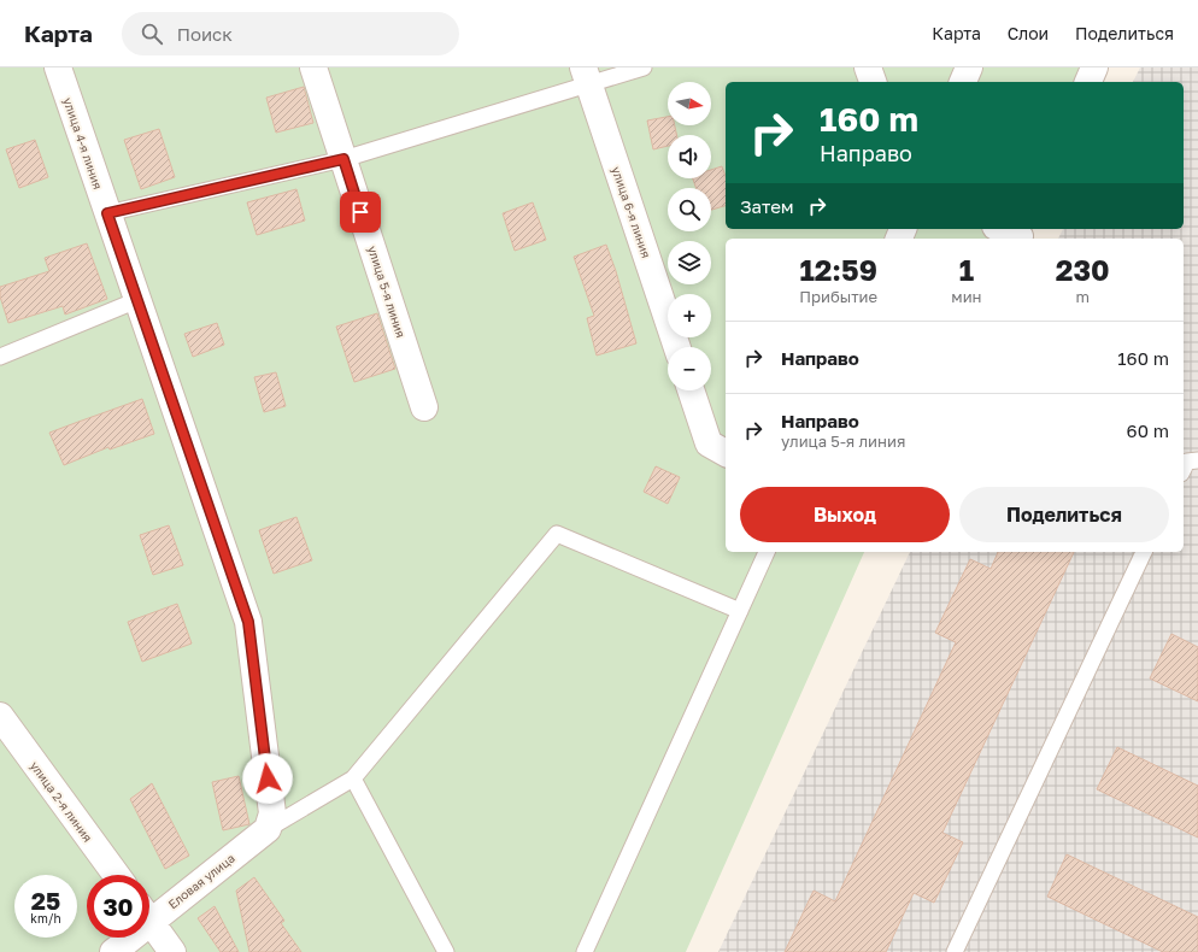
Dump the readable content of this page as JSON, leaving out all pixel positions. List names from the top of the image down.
{
  "streets": {
    "street": [
      "улица 4-я линия",
      "улица 6-я линия",
      "улица 5-я линия",
      "улица 2-я линия",
      "Еловая улица"
    ]
  },
  "crossings": [
    ["улица 4-я линия", "Еловая улица"]
  ],
  "north": "right",
  "page": {
    "header": "Карта",
    "search": "Поиск",
    "nav": ["Карта", "Слои", "Поделиться"],
    "map_buttons": ["+", "−"],
    "turn": ["160 m", "Направо"],
    "then": "Затем",
    "eta": [
      "12:59",
      "Прибытие",
      "1",
      "мин",
      "230",
      "m"
    ],
    "list": [
      {
        "name": "Направо",
        "value": "160 m"
      },
      {
        "name": "Направо",
        "note": "улица 5-я линия",
        "value": "60 m"
      }
    ],
    "buttons": ["Выход", "Поделиться"],
    "speed": "25 km/h",
    "limit": "30"
  }
}
